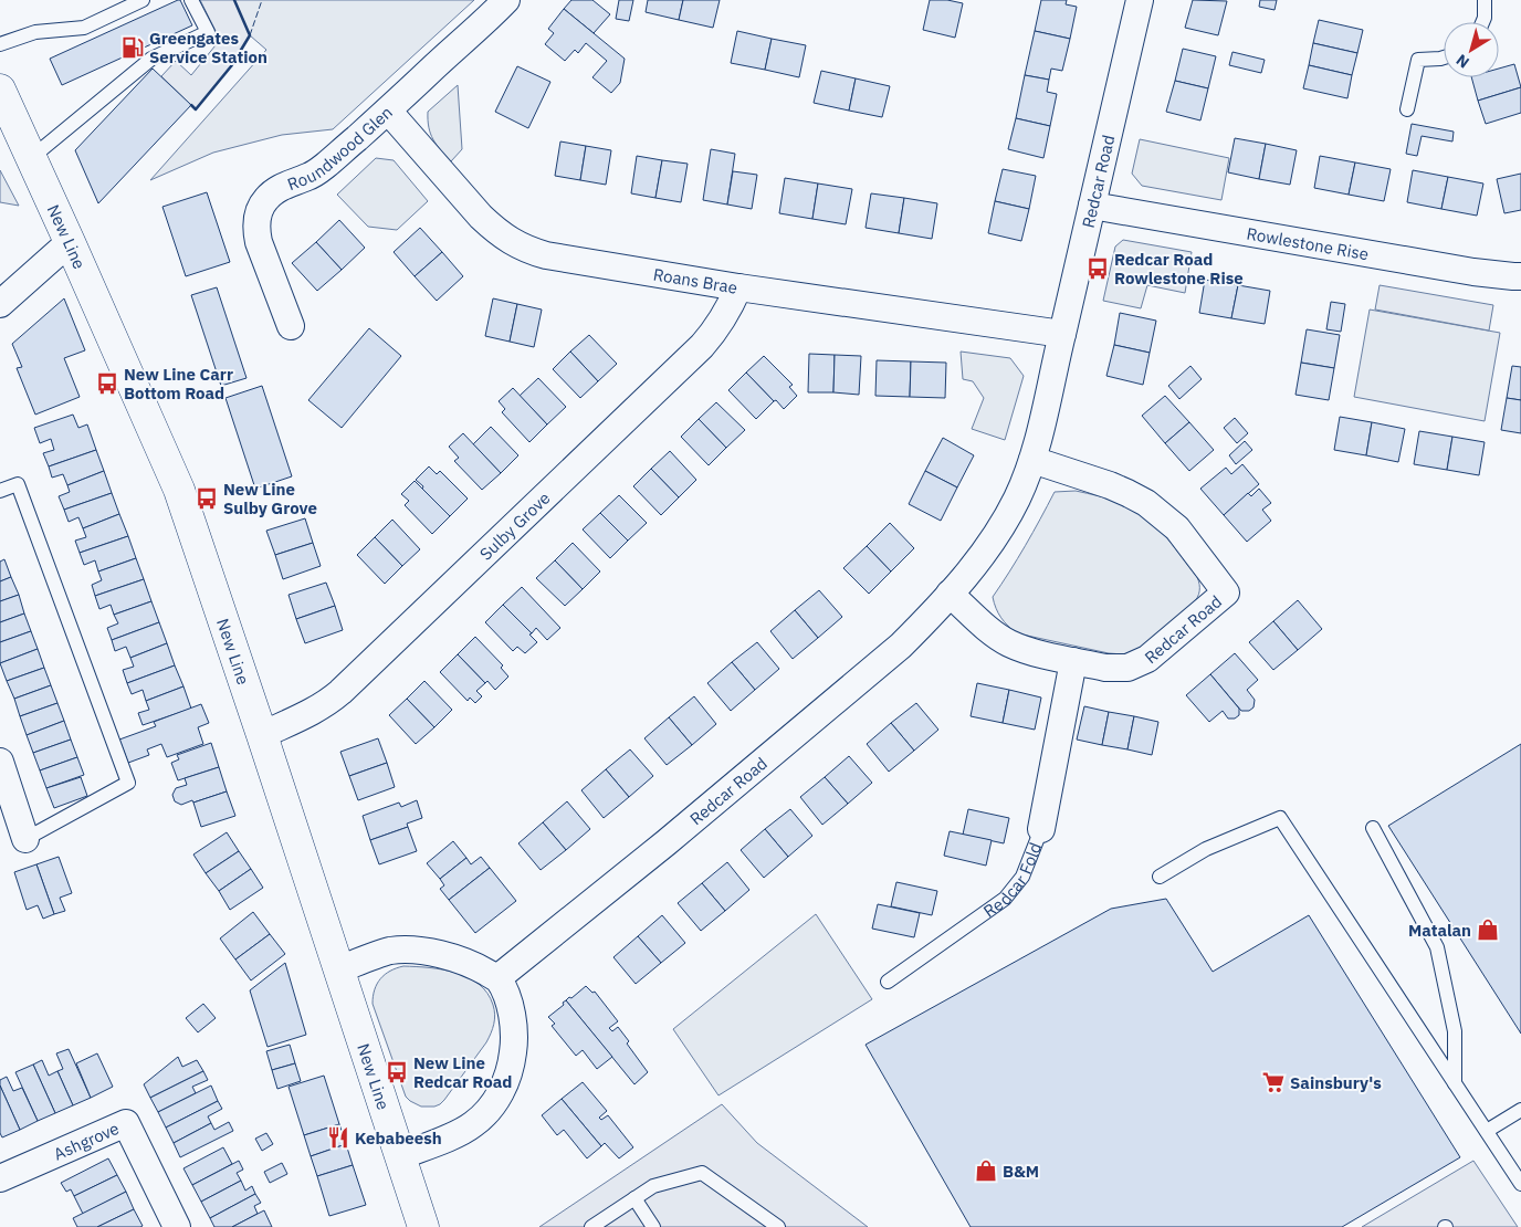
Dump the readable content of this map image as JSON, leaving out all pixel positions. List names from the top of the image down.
{
  "streets": {
    "main road": ["New Line"],
    "street": [
      "Roundwood Glen",
      "Redcar Road",
      "Rowlestone Rise",
      "Roans Brae",
      "Sulby Grove",
      "Redcar Fold",
      "Ashgrove"
    ]
  },
  "crossings": [
    ["Roundwood Glen", "Roans Brae"],
    ["Redcar Road", "Rowlestone Rise"],
    ["Redcar Road", "Roans Brae"],
    ["Redcar Road", "Redcar Fold"],
    ["New Line", "Sulby Grove"],
    ["Roans Brae", "Sulby Grove"]
  ],
  "places": {
    "fuel station": ["Greengates Service Station"],
    "bus stop": [
      "Redcar Road Rowlestone Rise",
      "New Line Carr Bottom Road",
      "New Line Sulby Grove",
      "New Line Redcar Road"
    ],
    "shop": ["Matalan", "B&M"],
    "supermarket": ["Sainsbury's"],
    "restaurant": ["Kebabeesh"]
  },
  "north": "bottom left"
}
